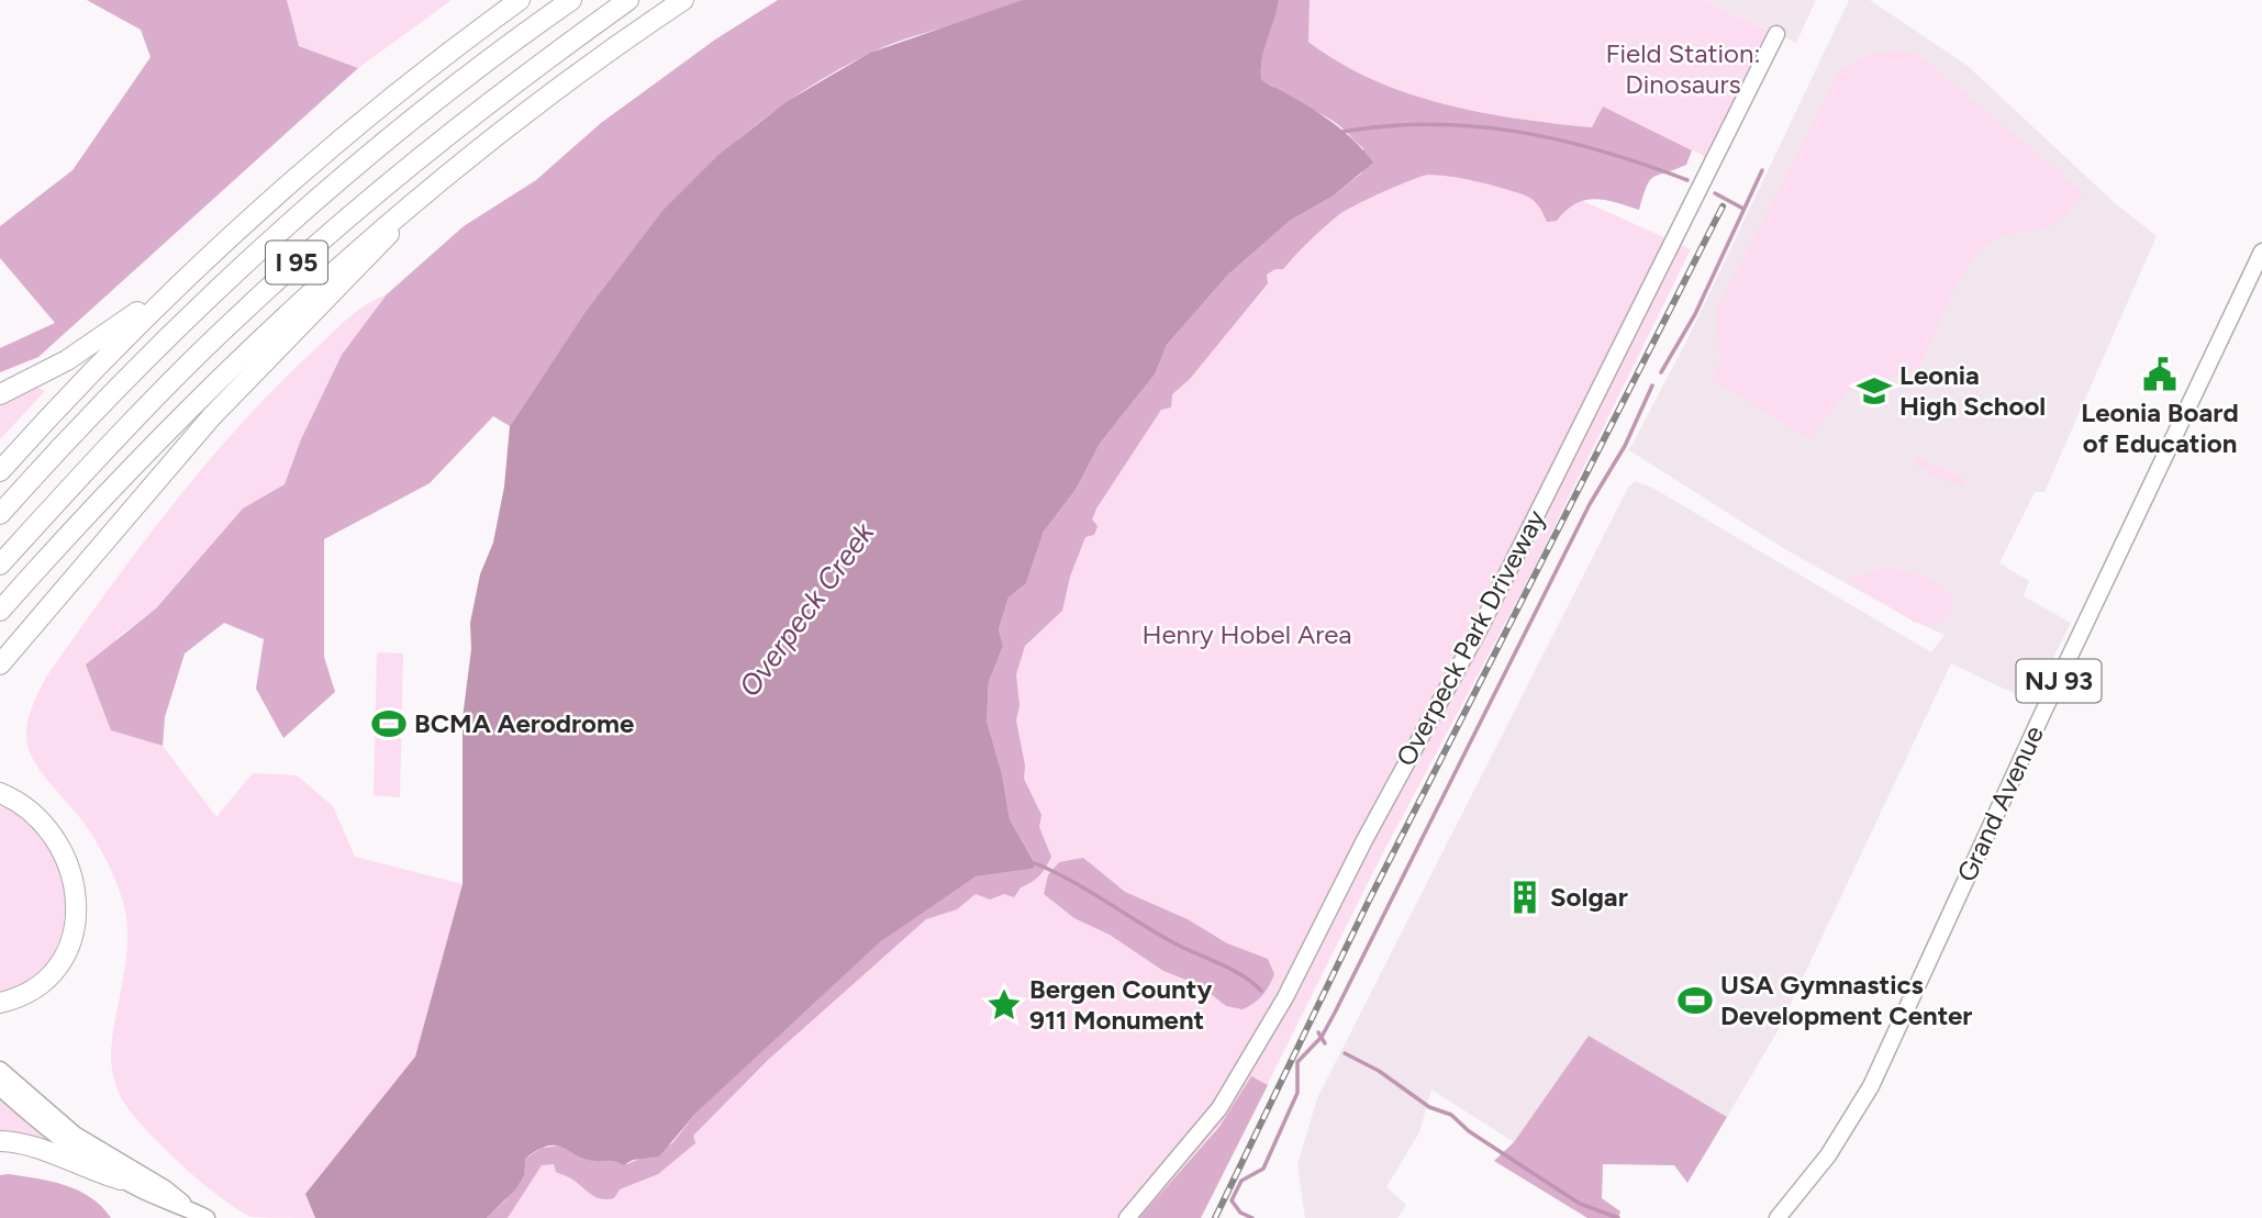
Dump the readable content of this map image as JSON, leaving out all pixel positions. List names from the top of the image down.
{
  "streets": {
    "highway": ["I 95"],
    "main road": ["Overpeck Park Driveway", "NJ 93", "Grand Avenue"]
  },
  "water": ["Overpeck Creek"],
  "parks": ["Field Station: Dinosaurs", "Henry Hobel Area"],
  "places": {
    "public building": ["Leonia Board of Education"],
    "school or university": ["Leonia High School"],
    "sports": ["BCMA Aerodrome", "USA Gymnastics Development Center"],
    "building": ["Solgar"],
    "place": ["Bergen County 911 Monument"]
  }
}
